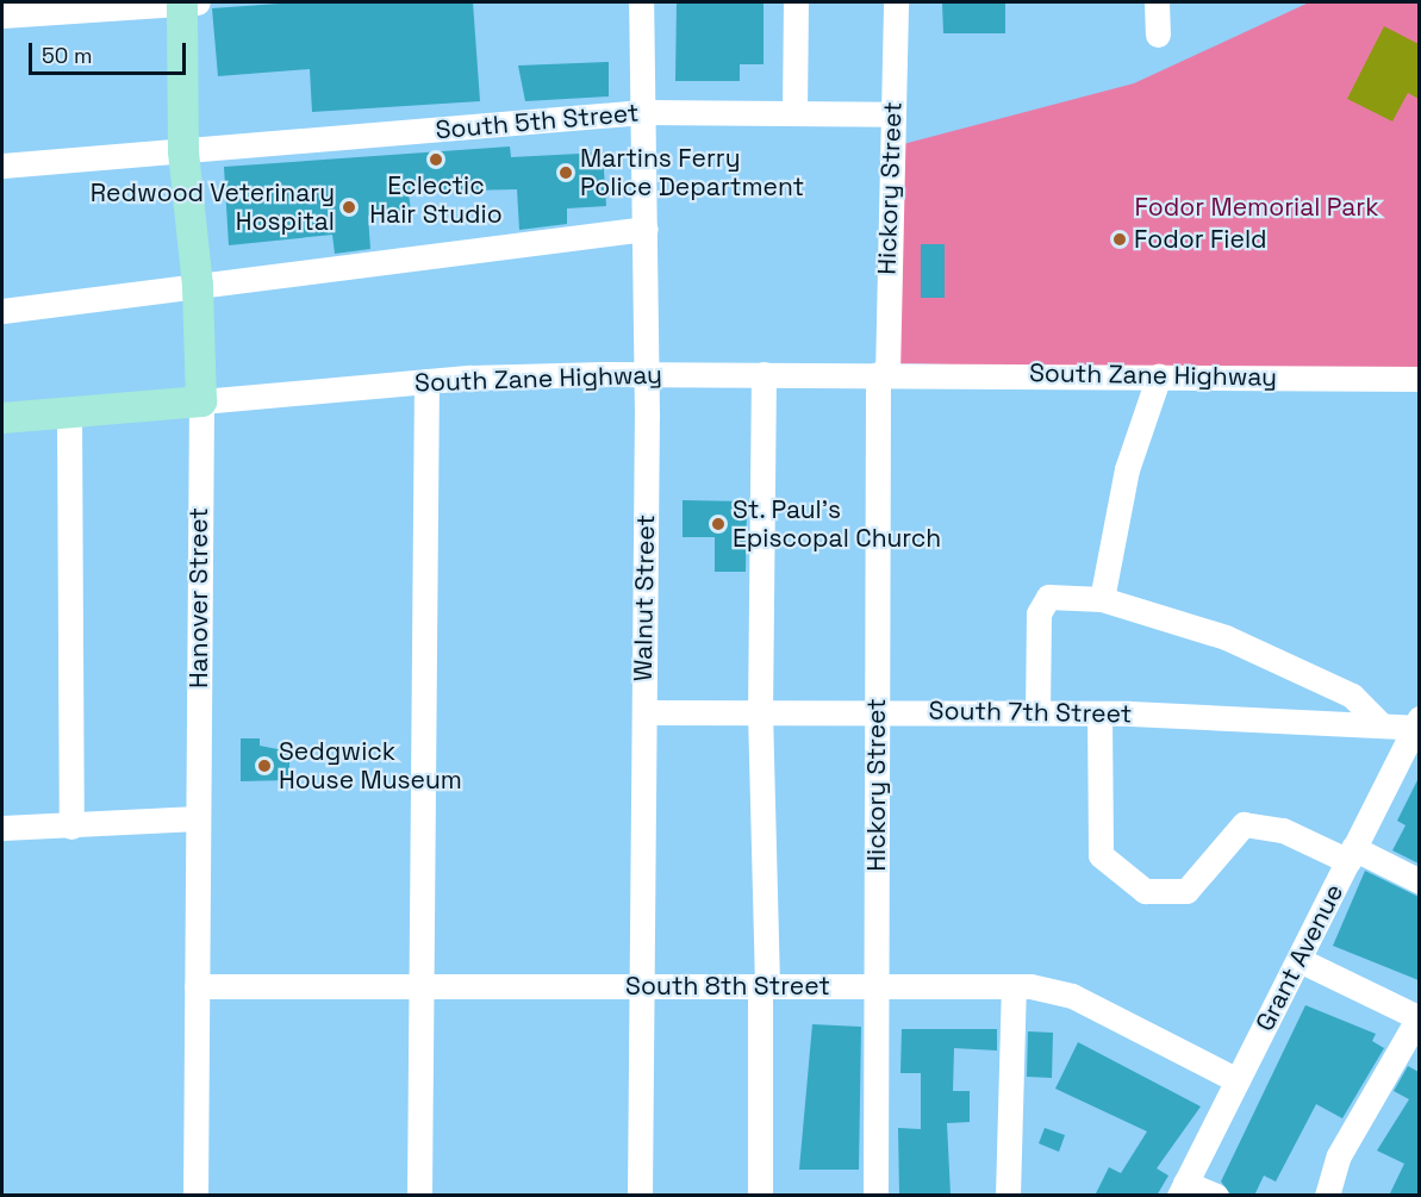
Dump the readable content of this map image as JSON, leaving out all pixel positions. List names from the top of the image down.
{
  "streets": {
    "main road": ["Hanover Street"],
    "street": [
      "South 5th Street",
      "Hickory Street",
      "South Zane Highway",
      "Walnut Street",
      "South 7th Street",
      "Grant Avenue",
      "South 8th Street"
    ]
  },
  "crossings": [
    ["South 5th Street", "Hickory Street"],
    ["South 5th Street", "Hanover Street"],
    ["South 5th Street", "Walnut Street"],
    ["Hickory Street", "South Zane Highway"],
    ["Hickory Street", "South 7th Street"],
    ["Hickory Street", "South 8th Street"],
    ["South Zane Highway", "Hanover Street"],
    ["South Zane Highway", "Walnut Street"],
    ["Hanover Street", "South 8th Street"],
    ["Walnut Street", "South 7th Street"],
    ["Walnut Street", "South 8th Street"],
    ["South 7th Street", "Grant Avenue"],
    ["Grant Avenue", "South 8th Street"]
  ],
  "parks": ["Fodor Memorial Park"],
  "places": [
    "Eclectic Hair Studio",
    "Martins Ferry Police Department",
    "Redwood Veterinary Hospital",
    "Fodor Field",
    "St. Paul's Episcopal Church",
    "Sedgwick House Museum"
  ],
  "scale_bar": "50 m"
}
